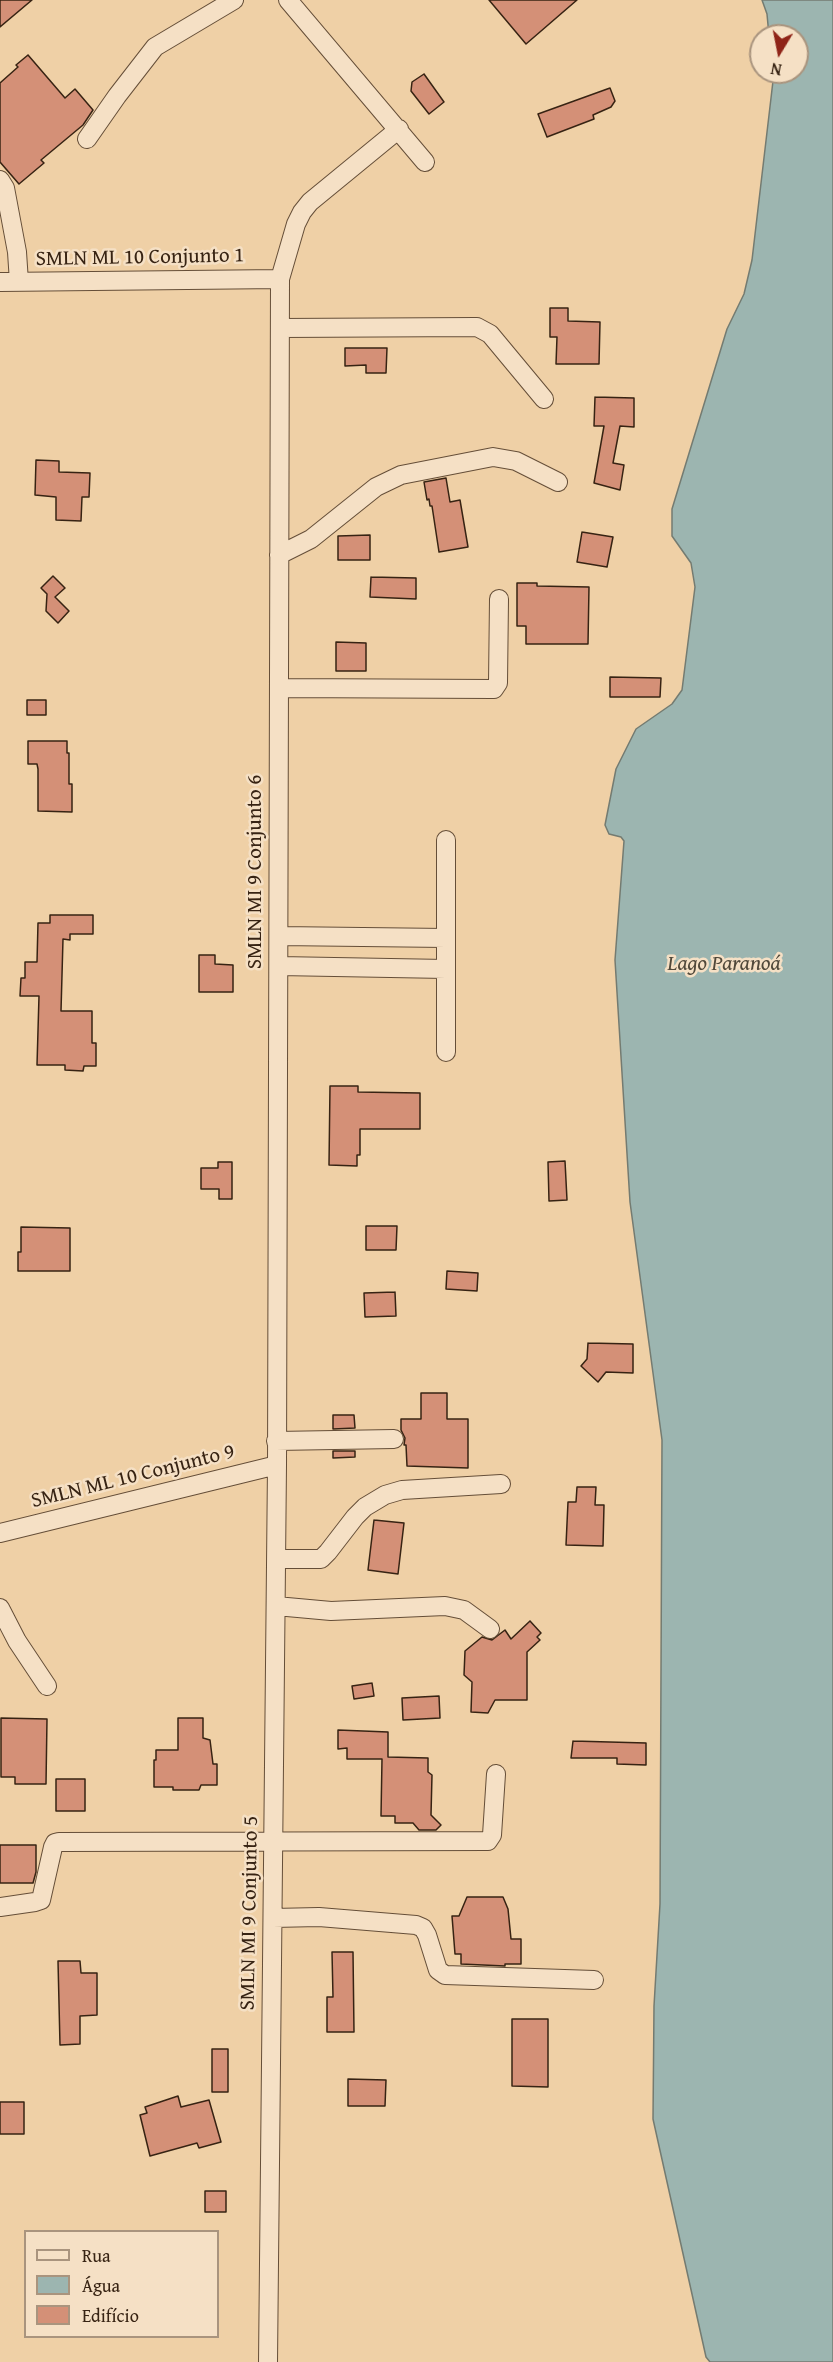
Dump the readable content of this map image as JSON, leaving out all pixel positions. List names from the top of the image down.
{
  "streets": {
    "street": [
      "SMLN ML 10 Conjunto 1",
      "SMLN MI 9 Conjunto 6",
      "SMLN ML 10 Conjunto 9",
      "SMLN MI 9 Conjunto 5"
    ]
  },
  "crossings": [
    ["SMLN ML 10 Conjunto 1", "SMLN MI 9 Conjunto 6"],
    ["SMLN MI 9 Conjunto 6", "SMLN ML 10 Conjunto 9"],
    ["SMLN MI 9 Conjunto 6", "SMLN MI 9 Conjunto 5"],
    ["SMLN ML 10 Conjunto 9", "SMLN MI 9 Conjunto 5"]
  ],
  "water": ["Lago Paranoá"],
  "legend": ["Rua", "Água", "Edifício"],
  "north": "bottom"
}
